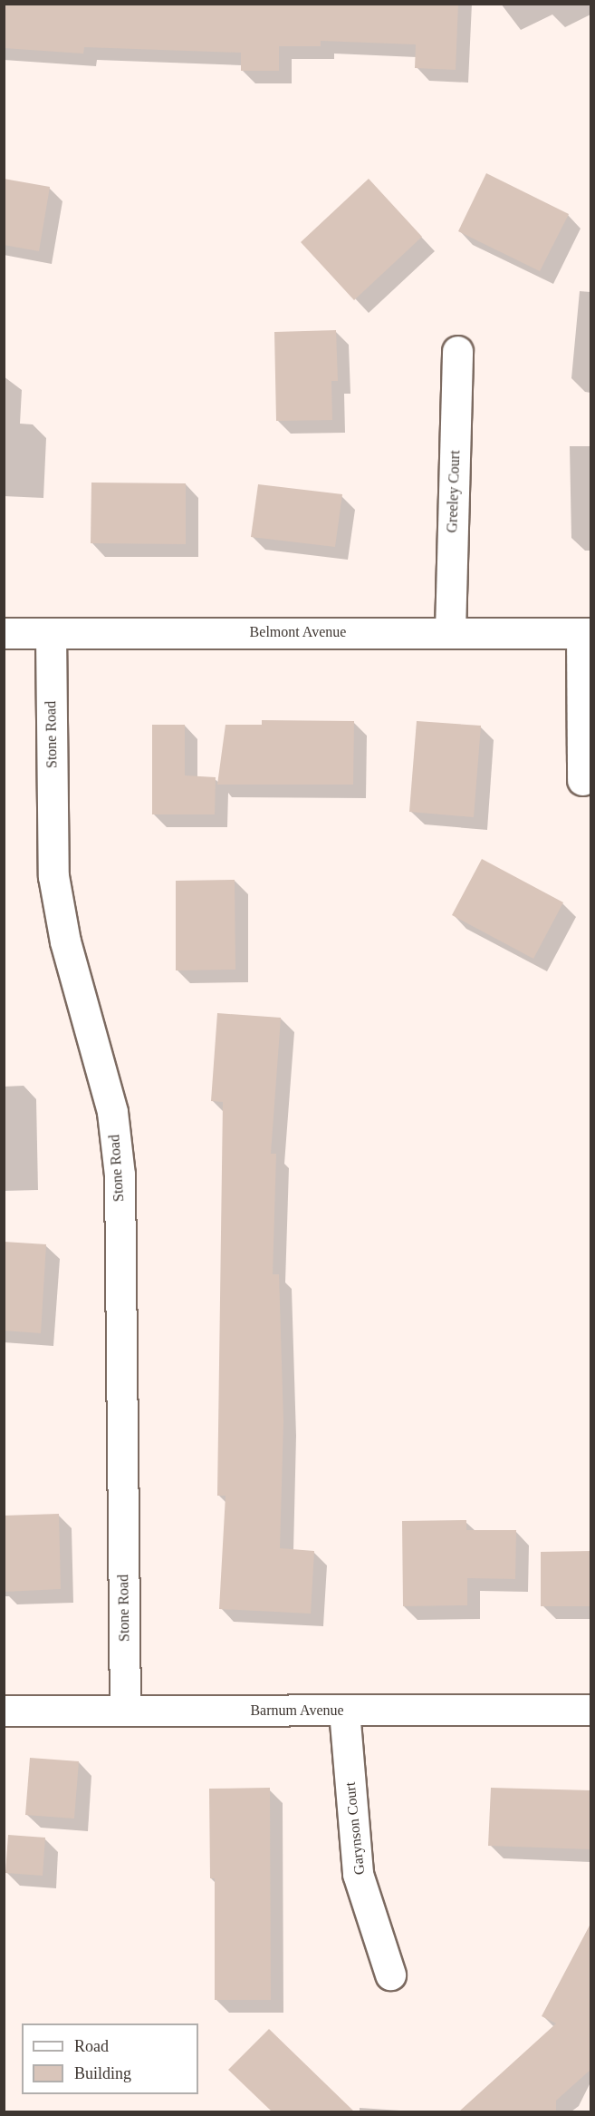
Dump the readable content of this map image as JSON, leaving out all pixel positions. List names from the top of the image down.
{
  "streets": {
    "street": [
      "Greeley Court",
      "Belmont Avenue",
      "Stone Road",
      "Barnum Avenue",
      "Garynson Court"
    ]
  },
  "crossings": [
    ["Greeley Court", "Belmont Avenue"],
    ["Belmont Avenue", "Stone Road"],
    ["Stone Road", "Barnum Avenue"],
    ["Barnum Avenue", "Garynson Court"]
  ],
  "legend": ["Road", "Building"]
}
